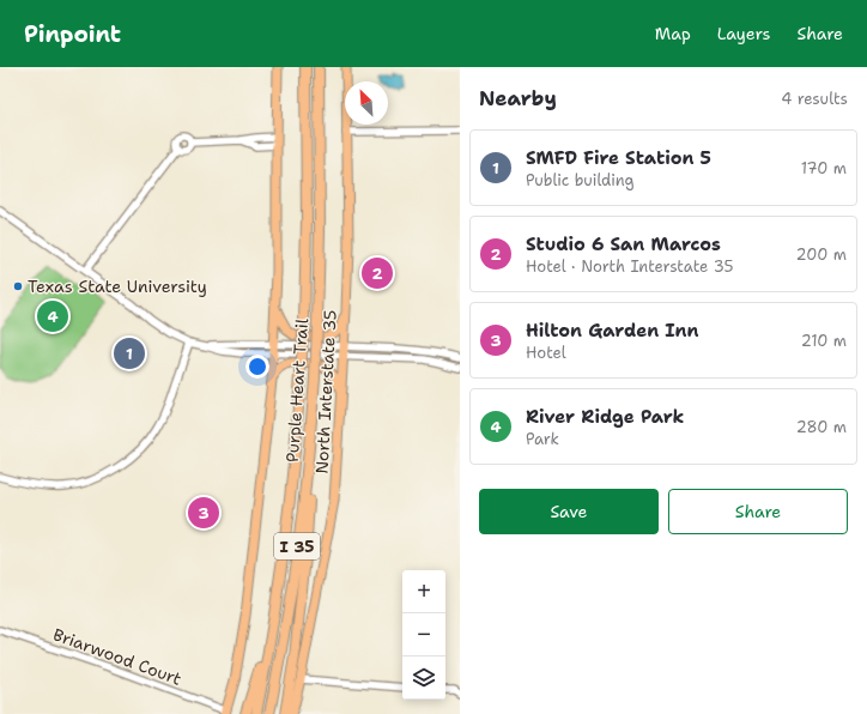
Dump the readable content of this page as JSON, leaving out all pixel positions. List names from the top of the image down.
{
  "streets": {
    "highway": ["Purple Heart Trail", "I 35"],
    "main road": ["North Interstate 35"],
    "street": ["Briarwood Court"]
  },
  "places": ["Texas State University"],
  "north": "top left",
  "page": {
    "header": "Pinpoint",
    "nav": ["Map", "Layers", "Share"],
    "heading": ["Nearby", "4 results"],
    "list": [
      {
        "mark": "1",
        "name": "SMFD Fire Station 5",
        "note": "Public building",
        "value": "170 m"
      },
      {
        "mark": "2",
        "name": "Studio 6 San Marcos",
        "note": "Hotel · North Interstate 35",
        "value": "200 m"
      },
      {
        "mark": "3",
        "name": "Hilton Garden Inn",
        "note": "Hotel",
        "value": "210 m"
      },
      {
        "mark": "4",
        "name": "River Ridge Park",
        "note": "Park",
        "value": "280 m"
      }
    ],
    "pins": [
      "2",
      "4",
      "1",
      "3"
    ],
    "buttons": ["Save", "Share"],
    "map_buttons": ["+", "−"]
  }
}
